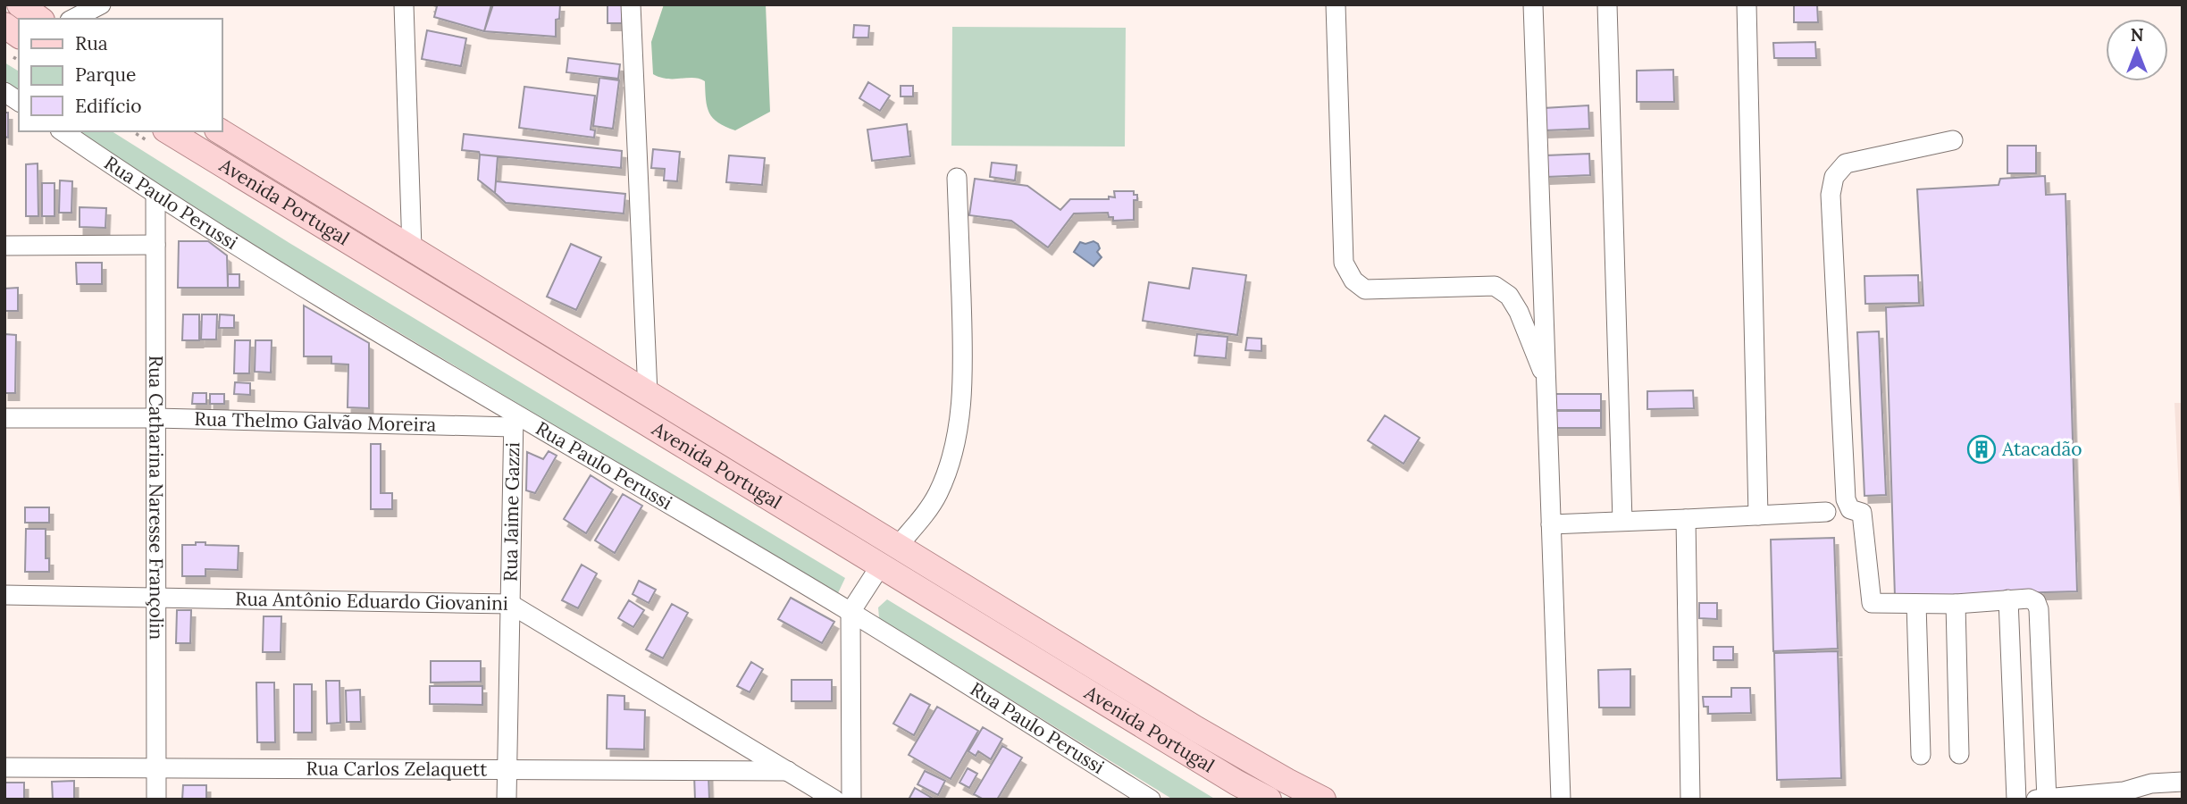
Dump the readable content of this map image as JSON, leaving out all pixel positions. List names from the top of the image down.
{
  "streets": {
    "main road": ["Avenida Portugal"],
    "street": [
      "Rua Paulo Perussi",
      "Rua Thelmo Galvão Moreira",
      "Rua Catharina Naresse Françolin",
      "Rua Jaime Gazzi",
      "Rua Antônio Eduardo Giovanini",
      "Rua Carlos Zelaquett"
    ]
  },
  "crossings": [
    ["Rua Paulo Perussi", "Rua Thelmo Galvão Moreira"],
    ["Rua Paulo Perussi", "Rua Catharina Naresse Françolin"],
    ["Rua Paulo Perussi", "Rua Jaime Gazzi"],
    ["Rua Thelmo Galvão Moreira", "Rua Catharina Naresse Françolin"],
    ["Rua Thelmo Galvão Moreira", "Rua Jaime Gazzi"],
    ["Rua Catharina Naresse Françolin", "Rua Antônio Eduardo Giovanini"],
    ["Rua Catharina Naresse Françolin", "Rua Carlos Zelaquett"],
    ["Rua Jaime Gazzi", "Rua Antônio Eduardo Giovanini"],
    ["Rua Jaime Gazzi", "Rua Carlos Zelaquett"],
    ["Rua Antônio Eduardo Giovanini", "Rua Carlos Zelaquett"]
  ],
  "places": {
    "building": ["Atacadão"]
  },
  "legend": ["Rua", "Parque", "Edifício"],
  "north": "top"
}
